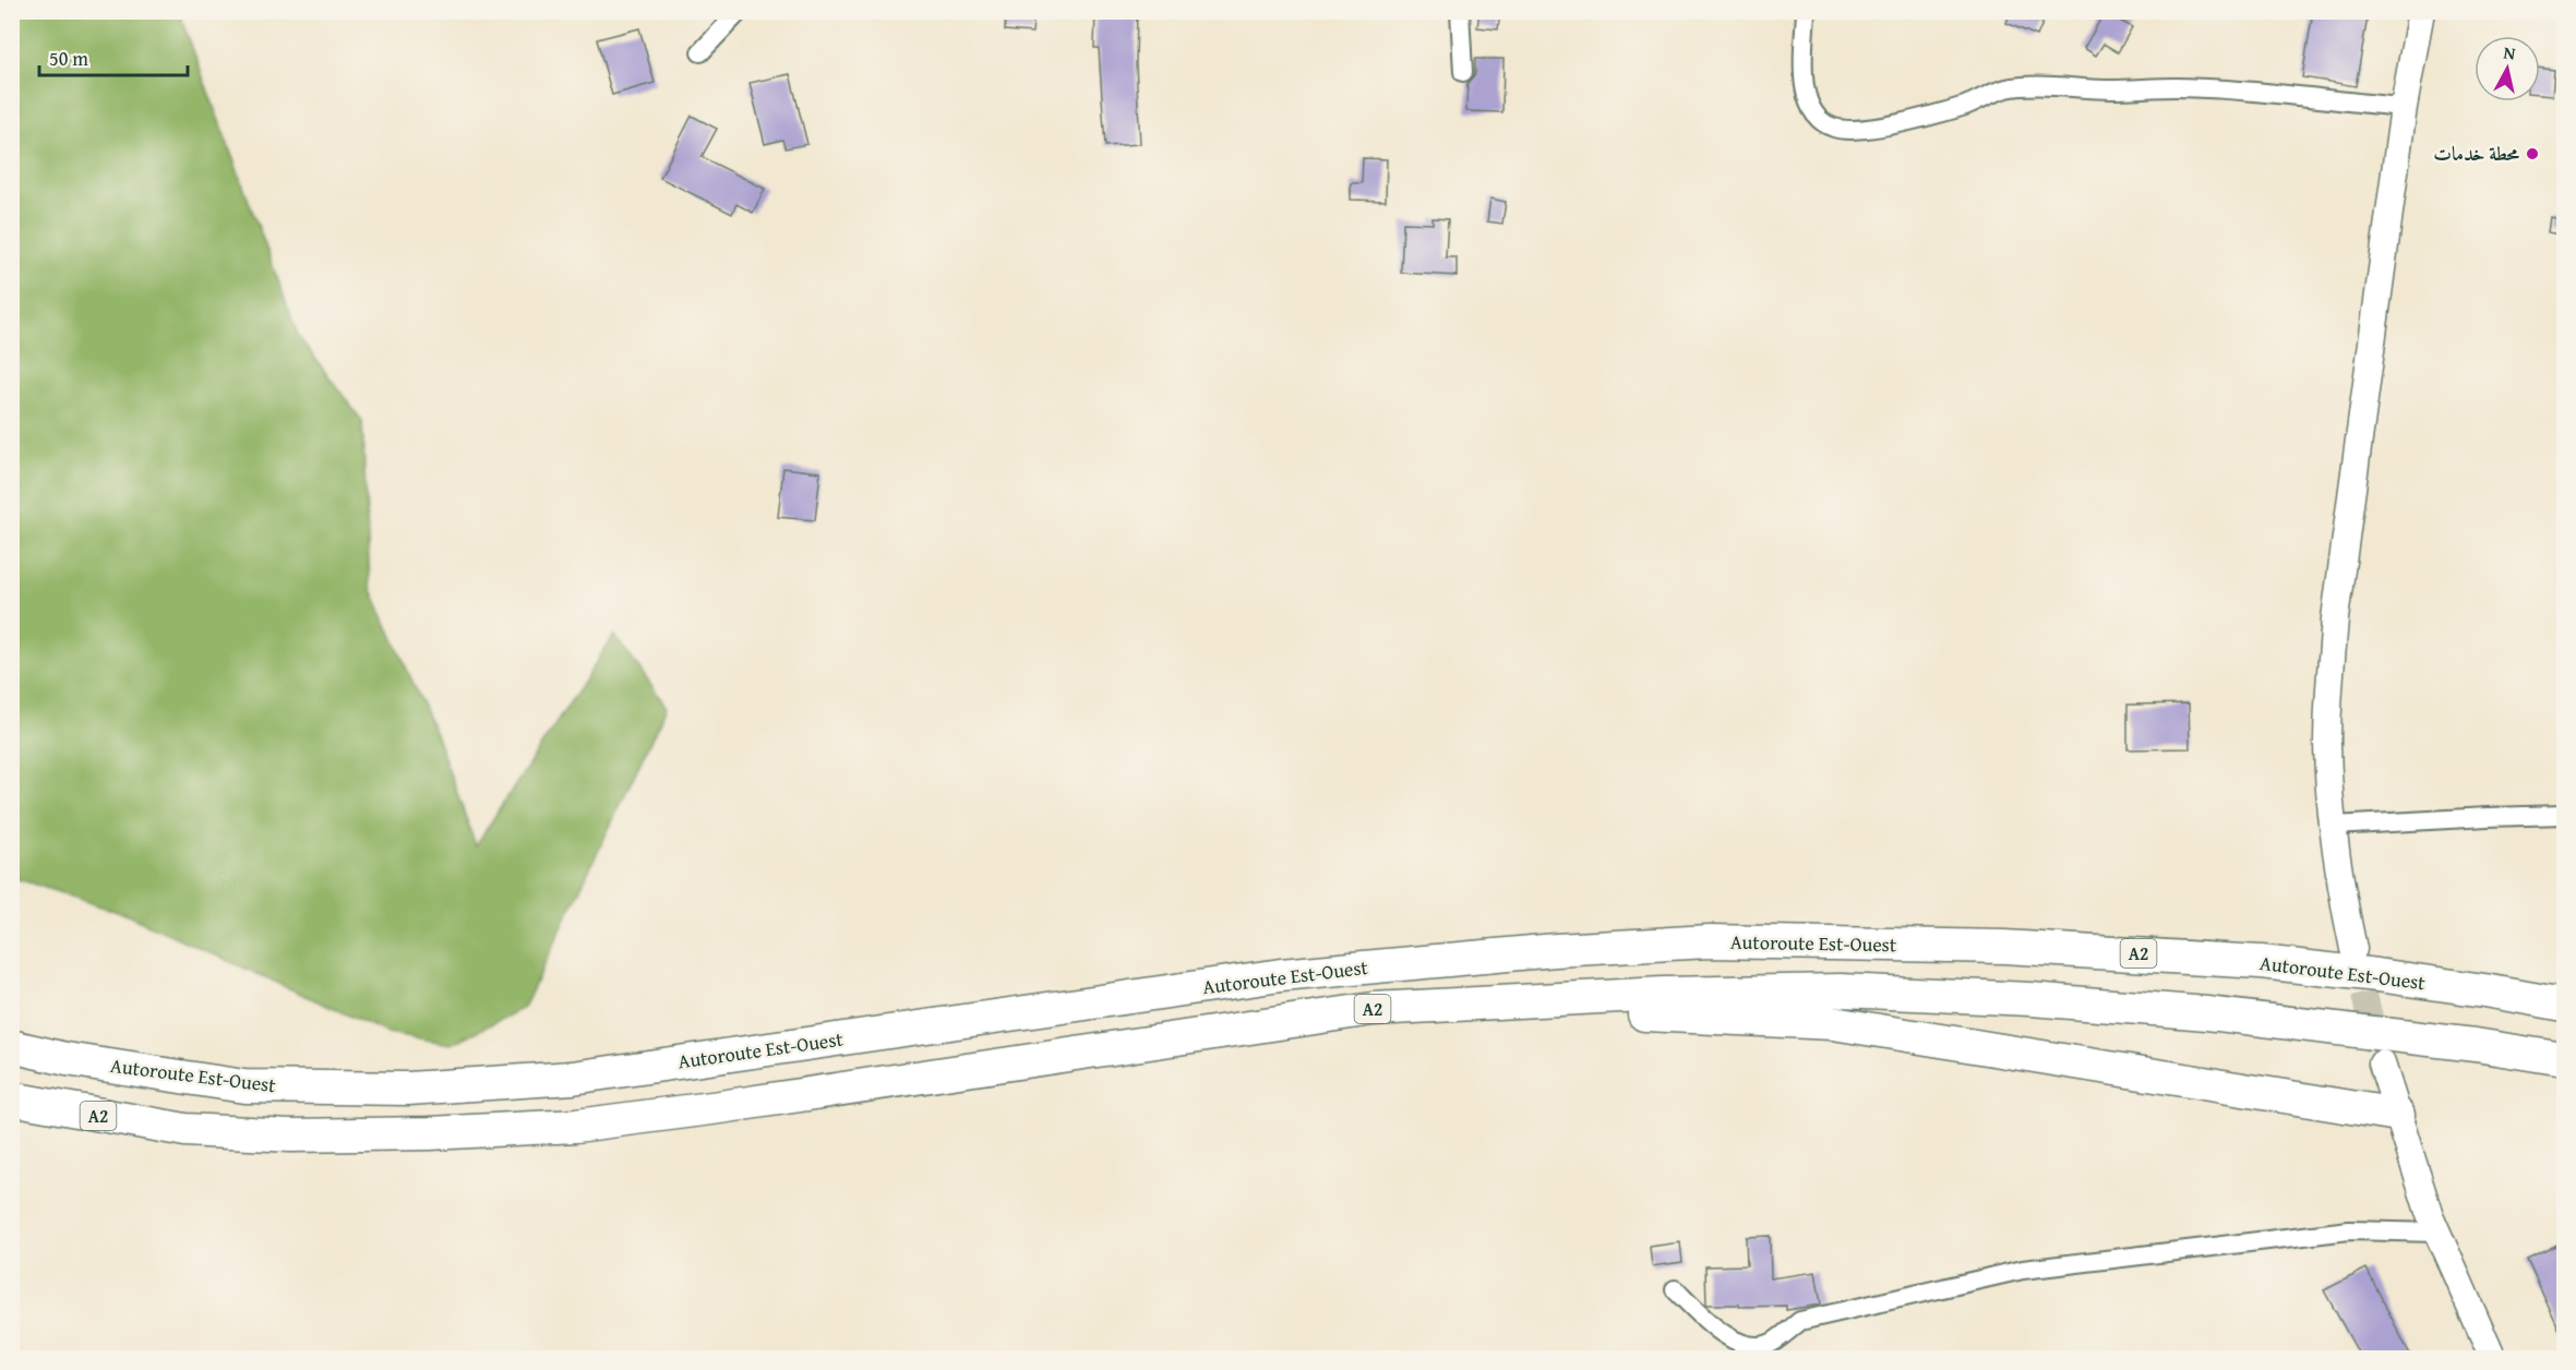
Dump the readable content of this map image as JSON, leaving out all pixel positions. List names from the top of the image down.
{
  "streets": {
    "highway": ["Autoroute Est-Ouest", "A2"]
  },
  "places": ["محطة خدمات"],
  "scale_bar": "50 m",
  "north": "top"
}
